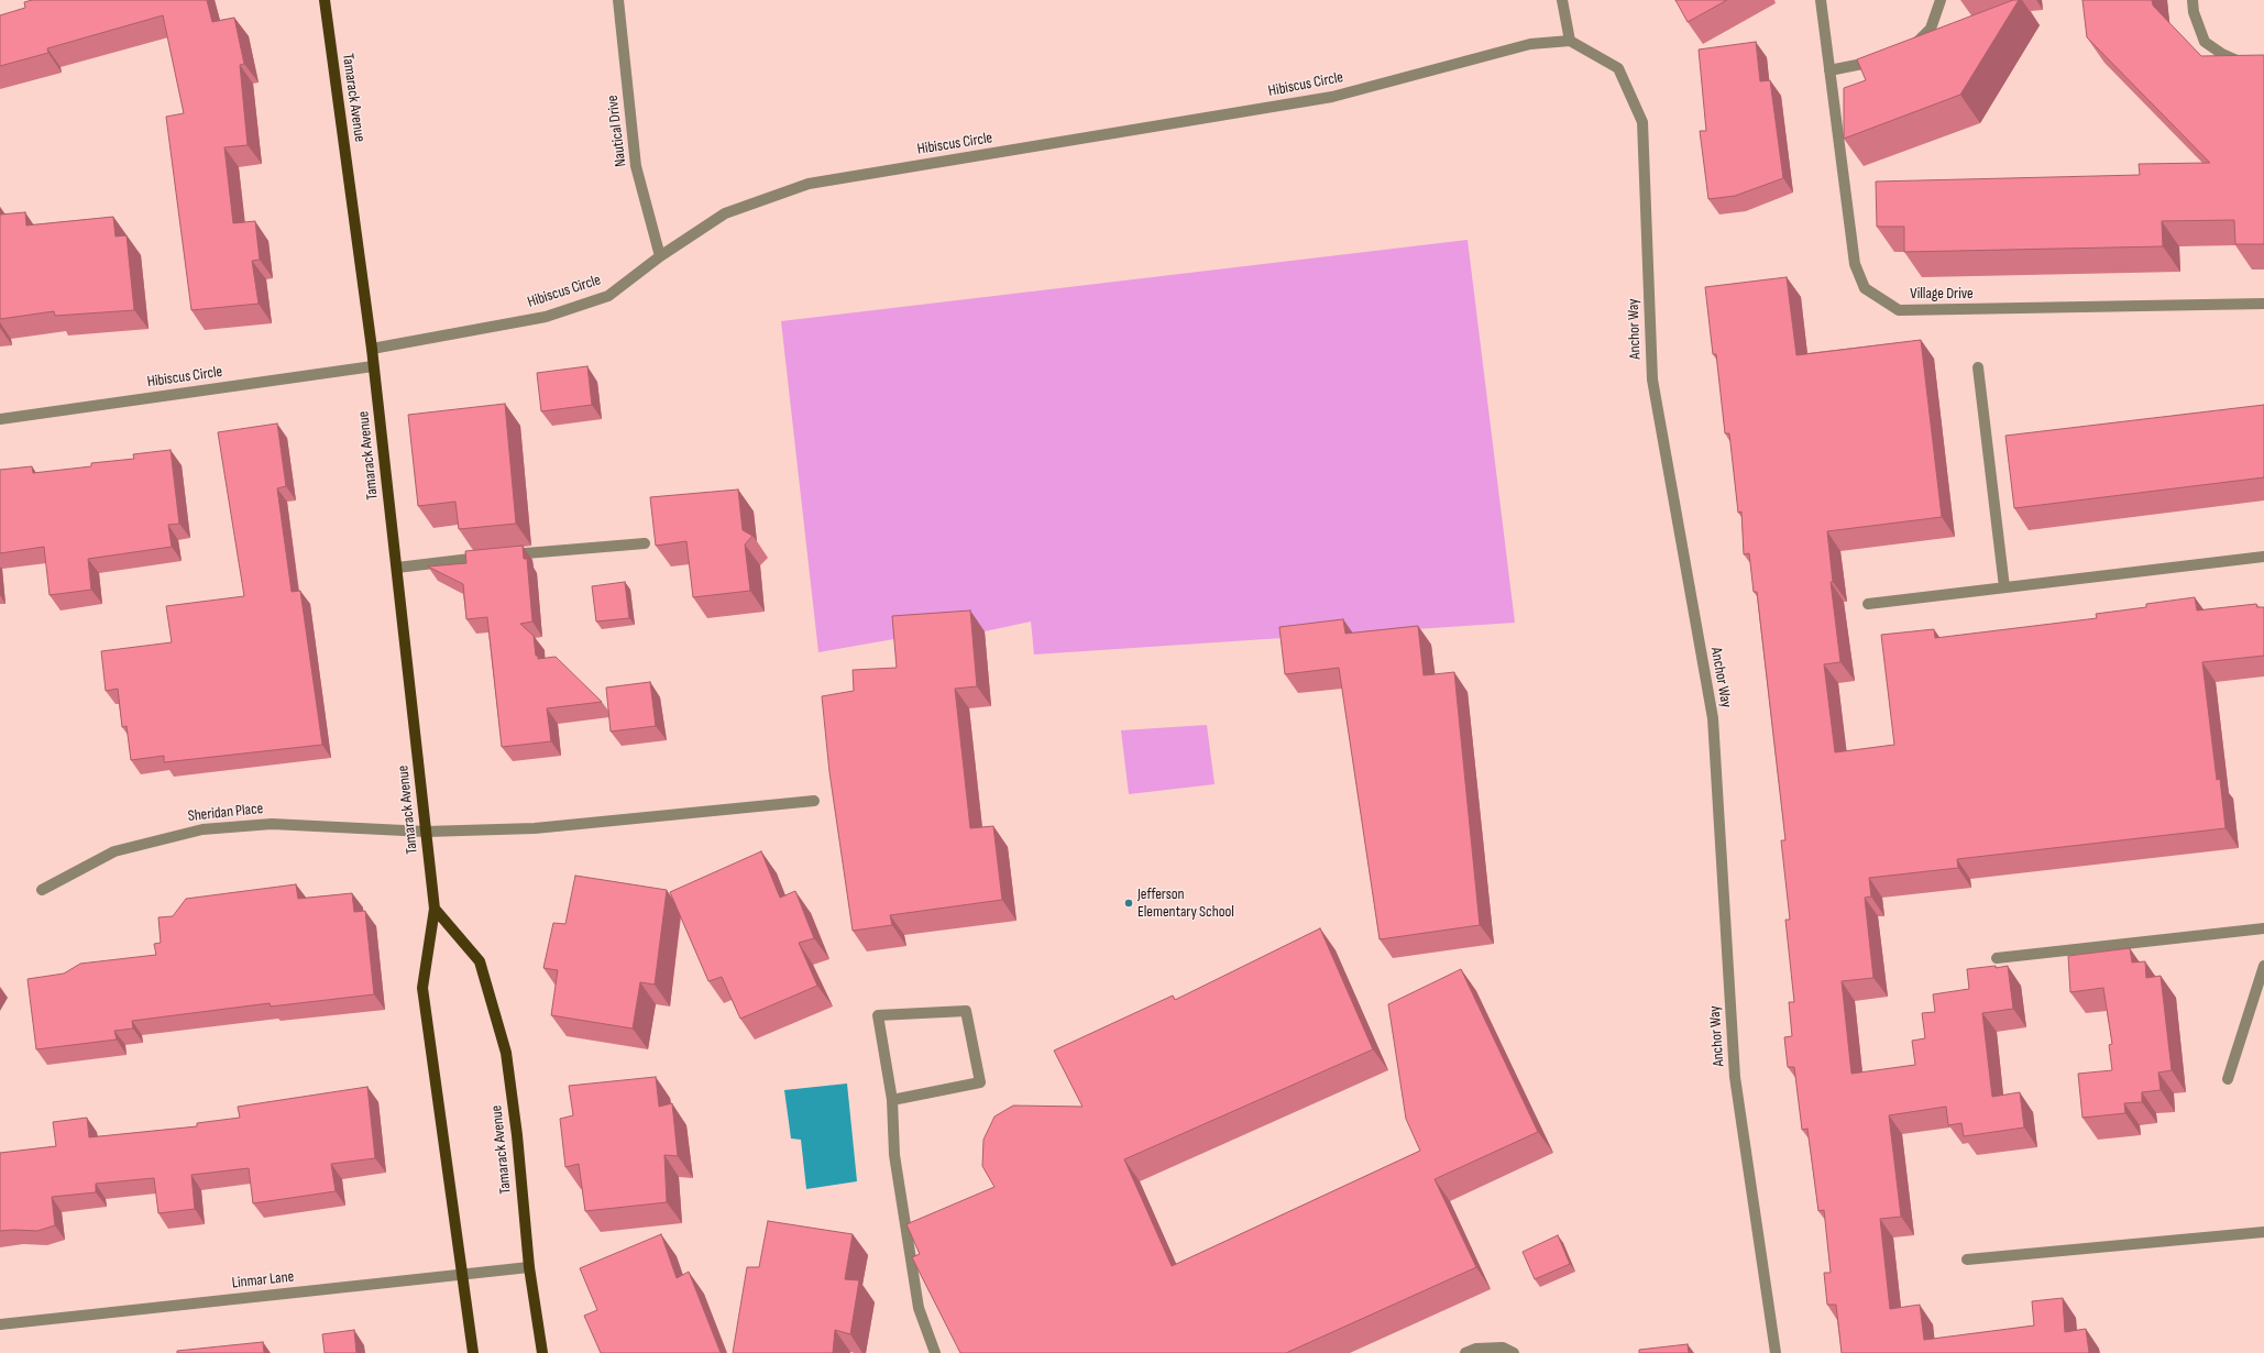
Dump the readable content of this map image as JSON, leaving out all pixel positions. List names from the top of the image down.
{
  "streets": {
    "main road": ["Tamarack Avenue"],
    "street": [
      "Hibiscus Circle",
      "Nautical Drive",
      "Village Drive",
      "Anchor Way",
      "Sheridan Place",
      "Linmar Lane"
    ]
  },
  "crossings": [
    ["Hibiscus Circle", "Tamarack Avenue"],
    ["Hibiscus Circle", "Nautical Drive"],
    ["Hibiscus Circle", "Anchor Way"],
    ["Tamarack Avenue", "Sheridan Place"],
    ["Tamarack Avenue", "Linmar Lane"]
  ],
  "places": ["Jefferson Elementary School"]
}
